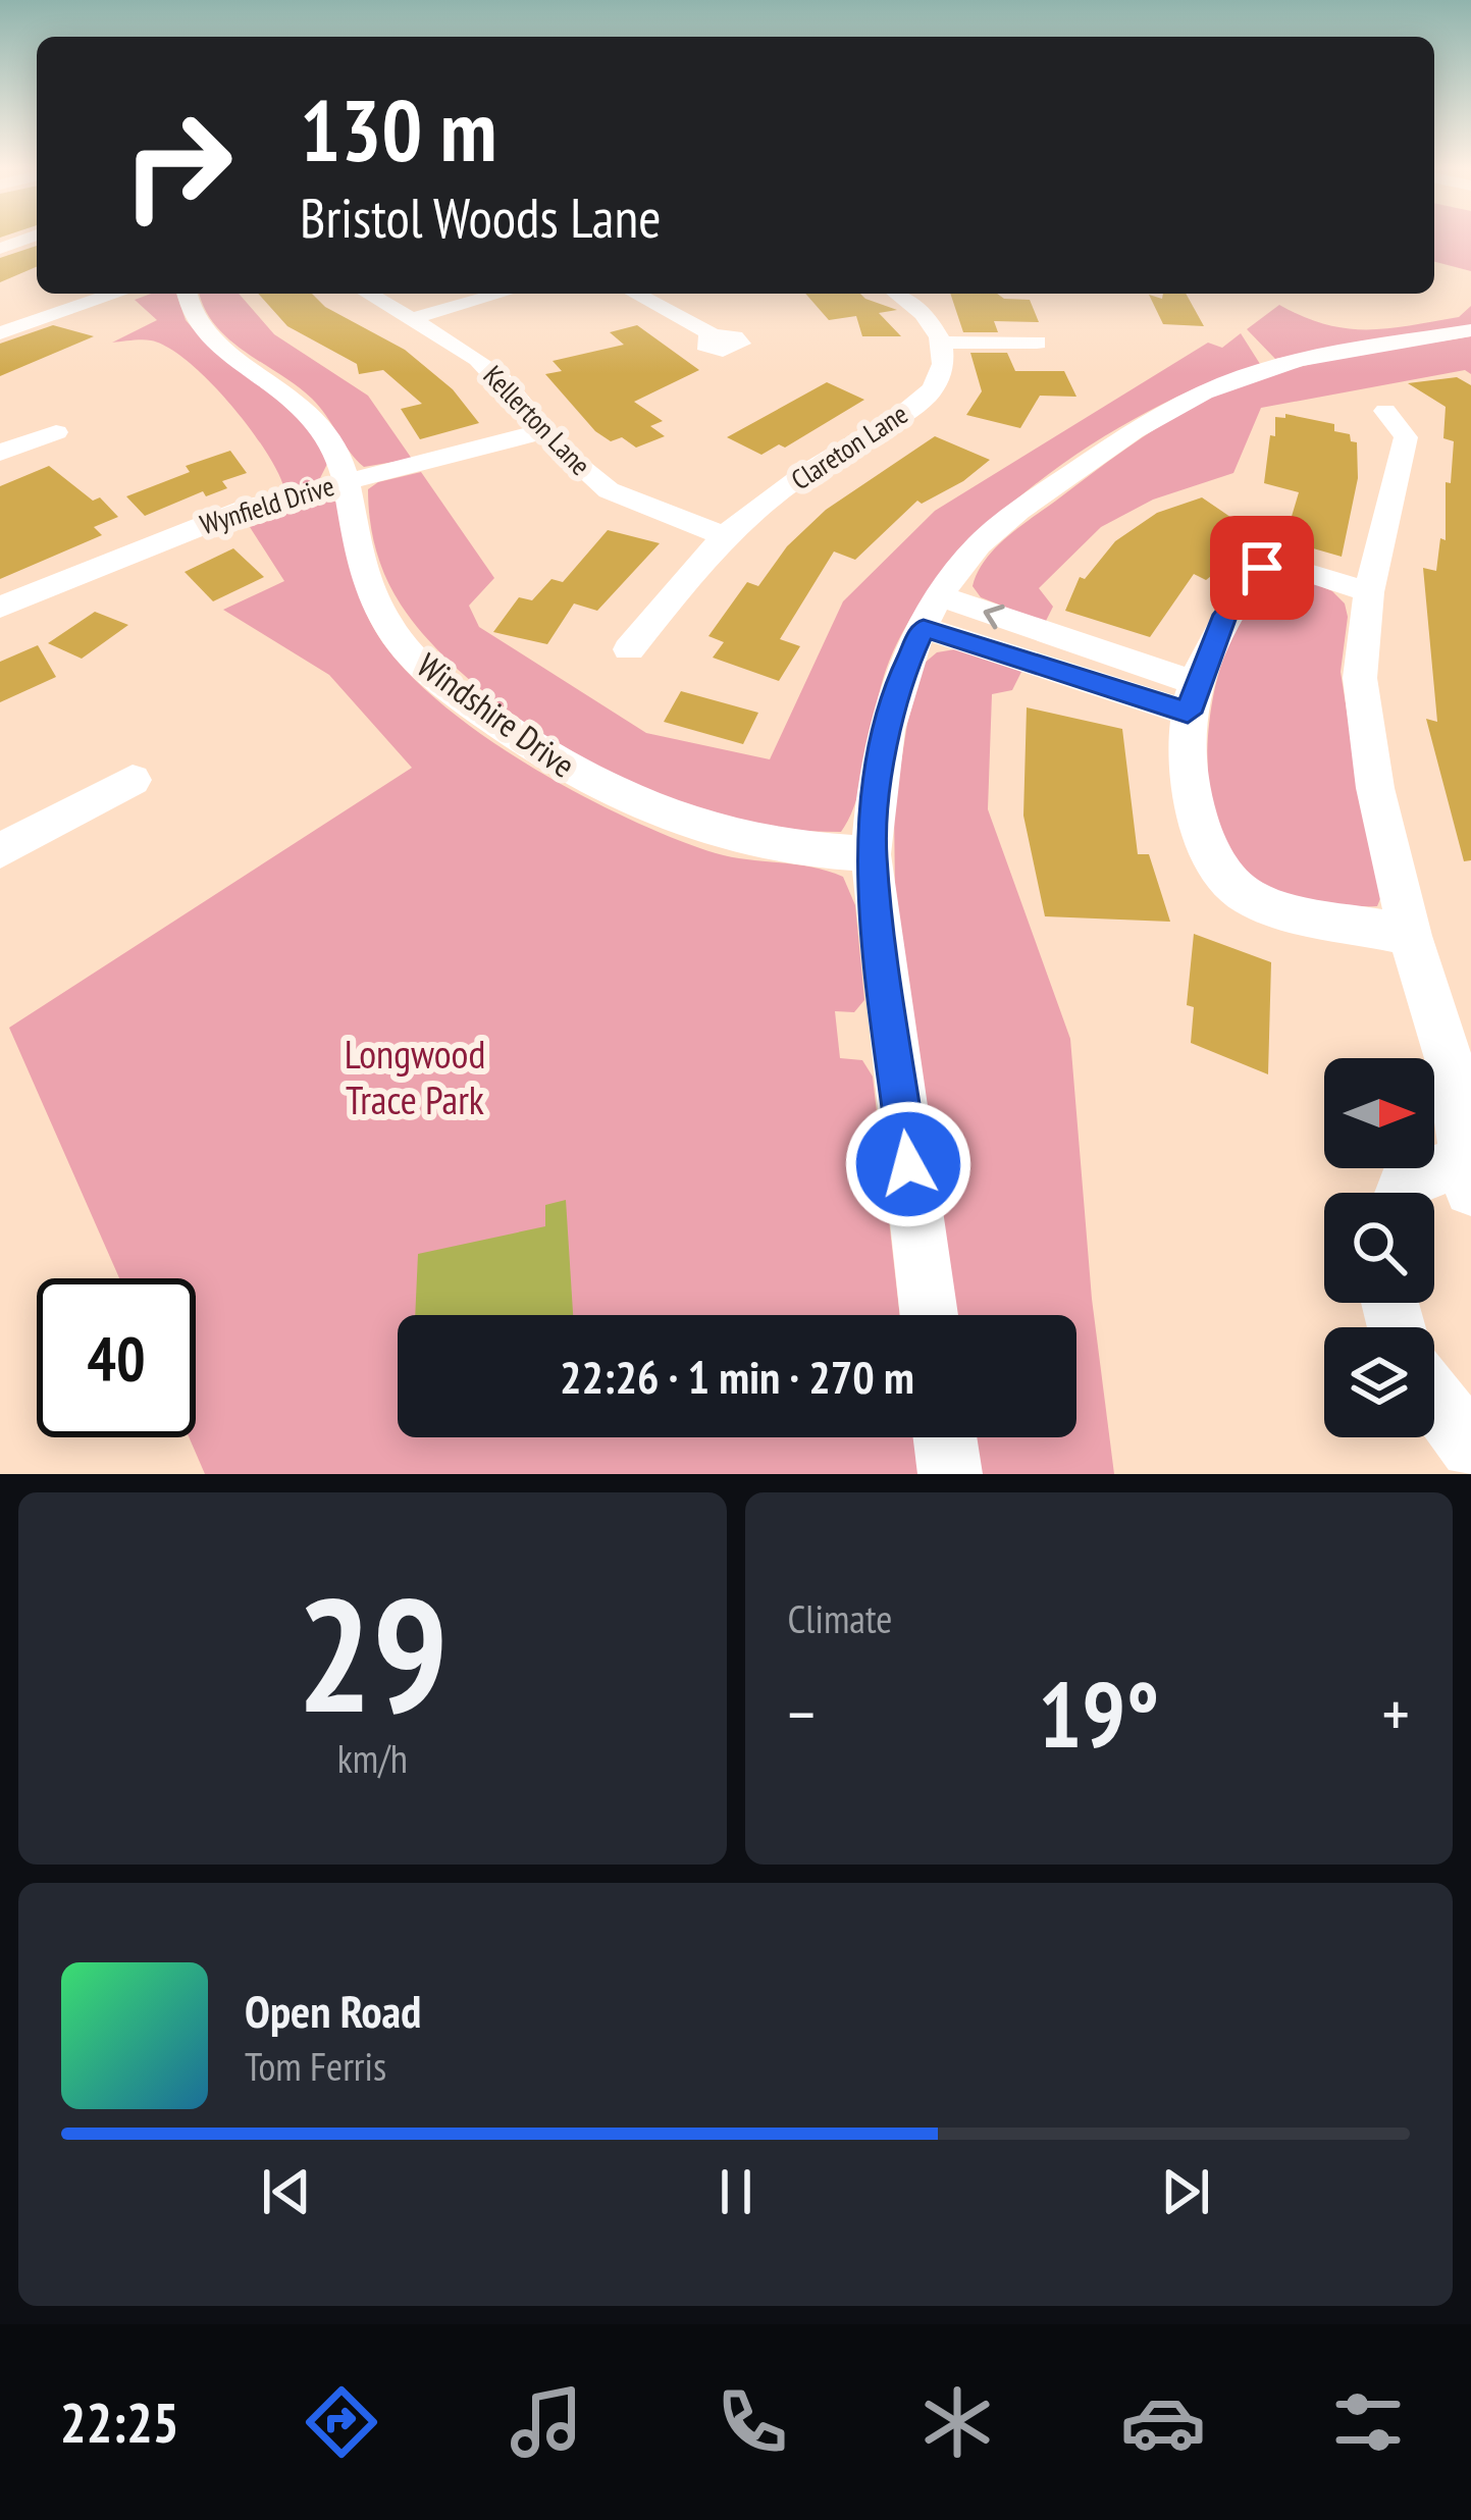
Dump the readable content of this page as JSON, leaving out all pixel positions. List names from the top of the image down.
{
  "streets": {
    "street": [
      "Kellerton Lane",
      "Clareton Lane",
      "Wynfield Drive",
      "Windshire Drive"
    ]
  },
  "crossings": [
    ["Kellerton Lane", "Clareton Lane"],
    ["Kellerton Lane", "Wynfield Drive"],
    ["Wynfield Drive", "Windshire Drive"]
  ],
  "parks": ["Longwood Trace Park"],
  "north": "right",
  "page": {
    "turn": ["130 m", "Bristol Woods Lane"],
    "limit": "40",
    "trip": "22:26 · 1 min · 270 m",
    "tile": [
      ["29", "km/h"],
      "Climate"
    ],
    "heat": ["−", "19°", "+"],
    "song": ["Open Road", "Tom Ferris"],
    "tabs": "22:25"
  }
}
